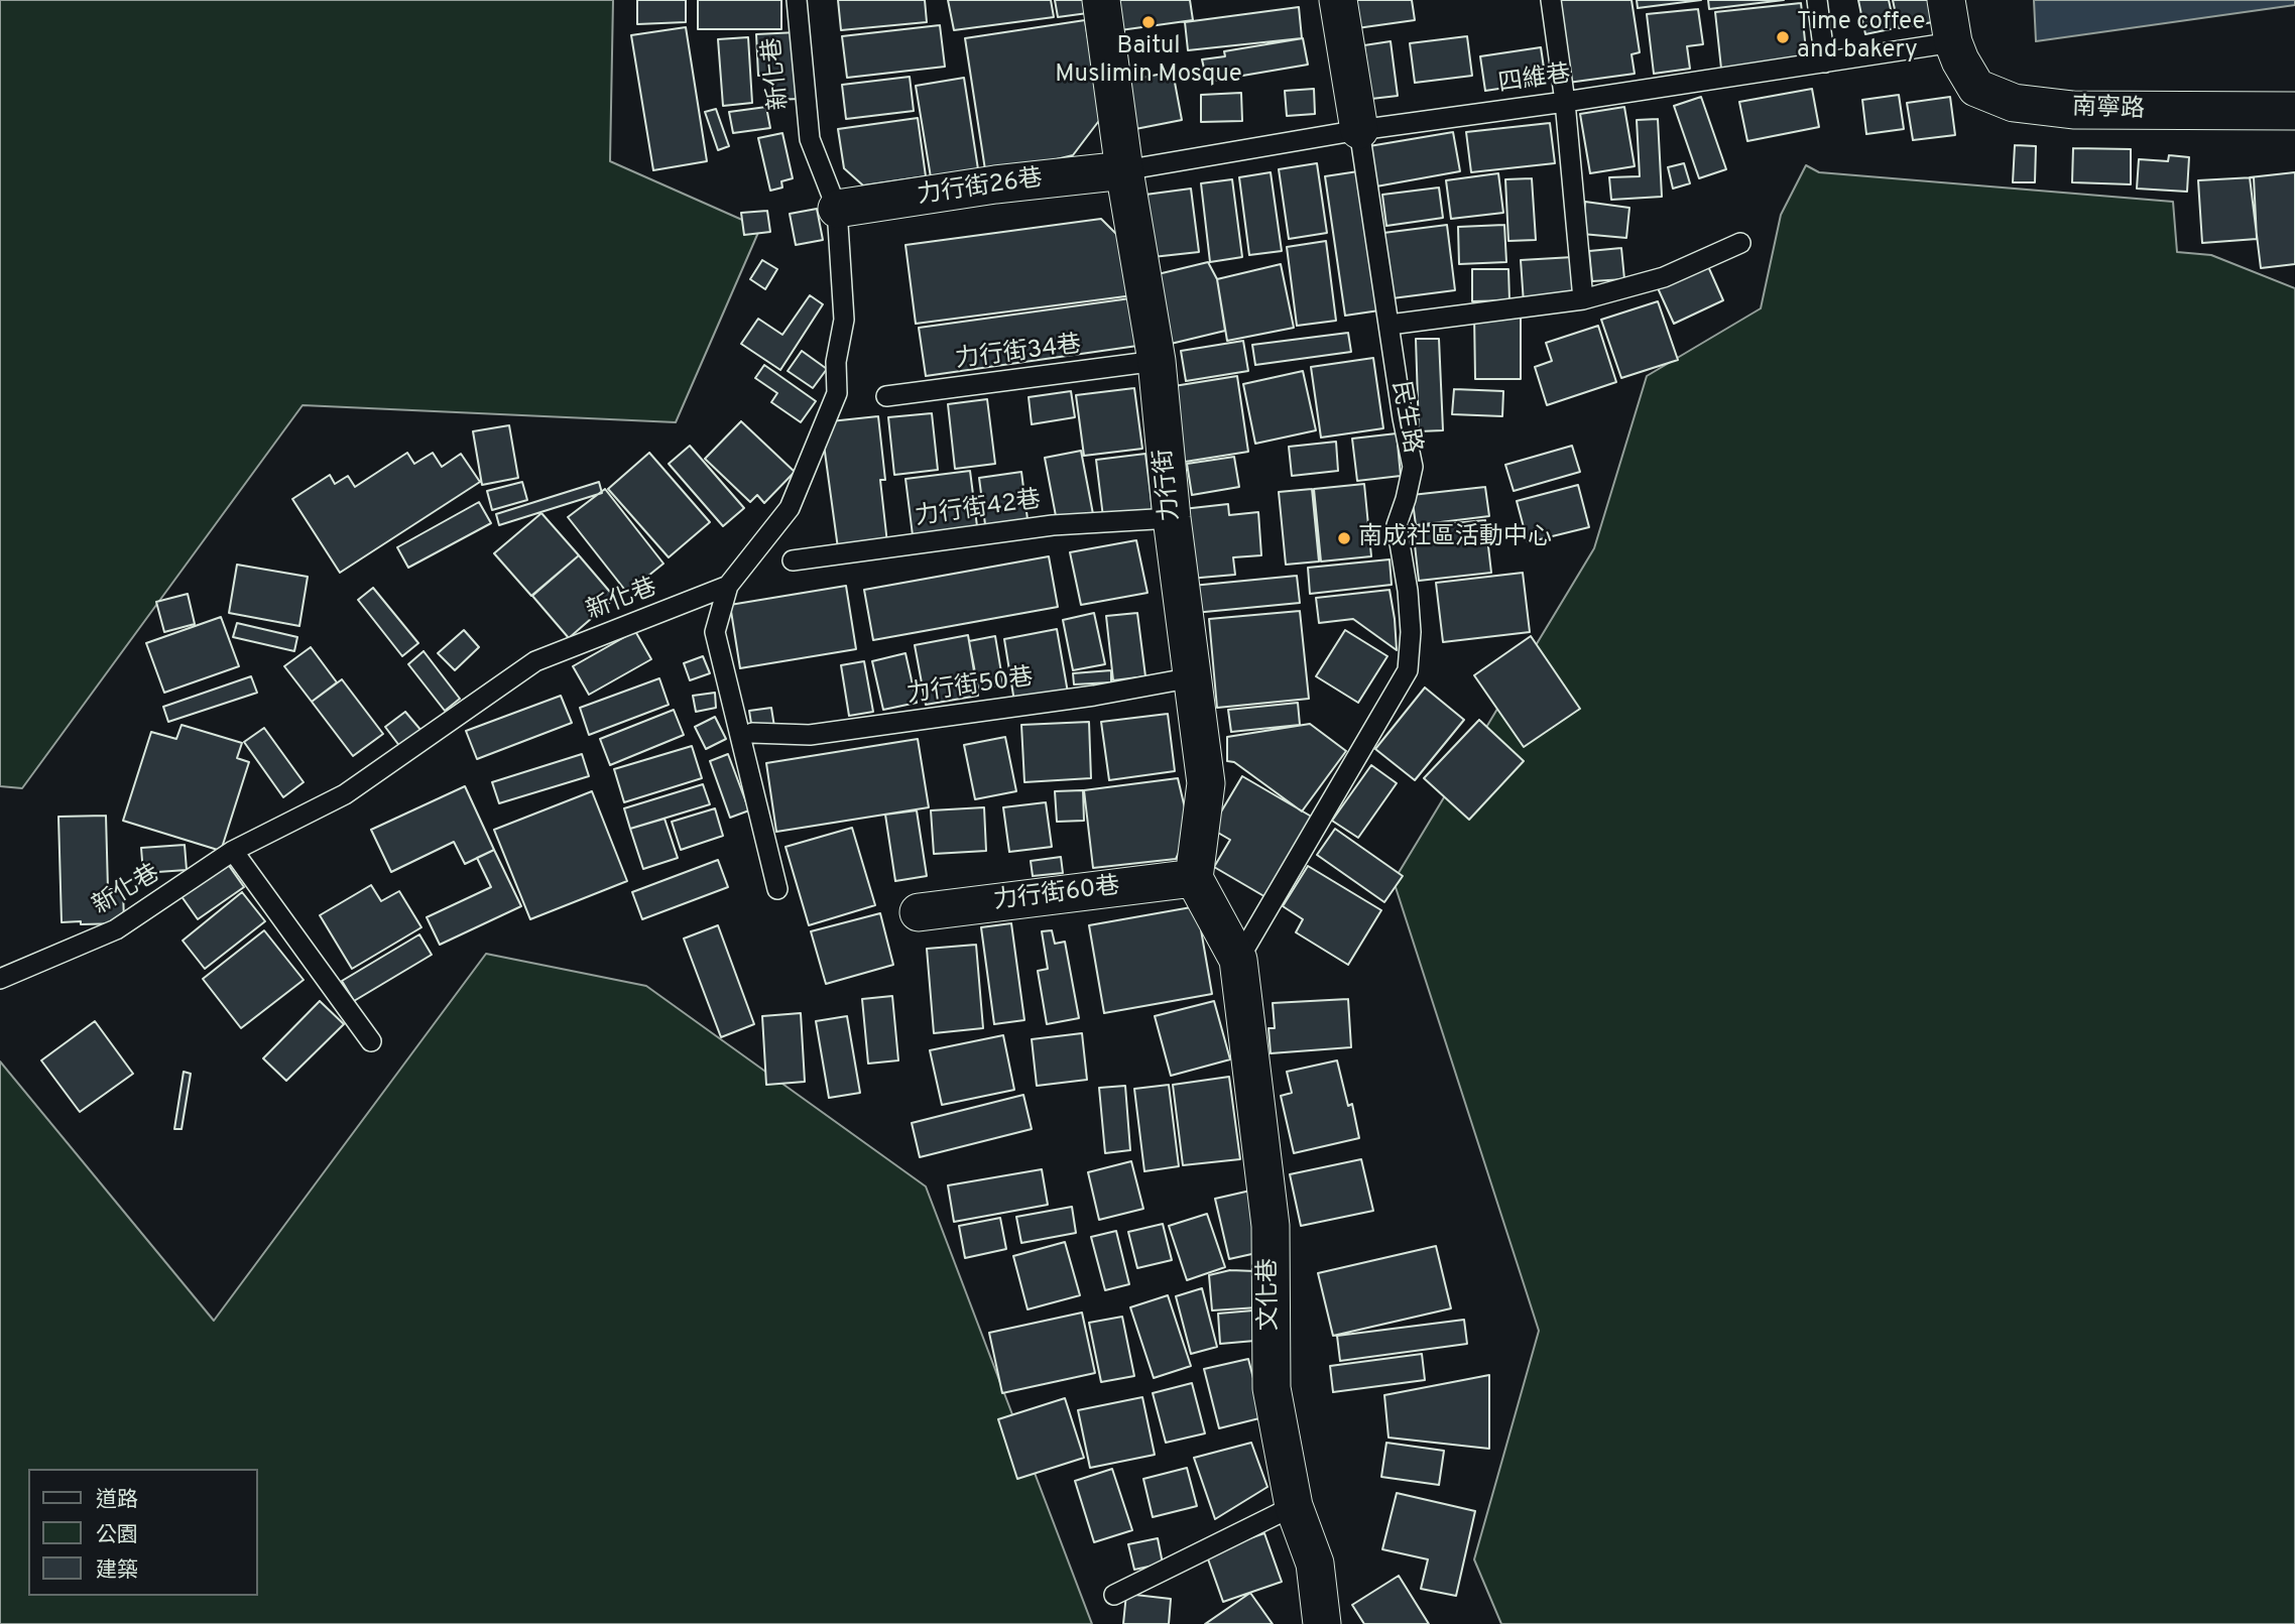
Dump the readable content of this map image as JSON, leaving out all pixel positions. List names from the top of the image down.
{
  "streets": {
    "street": [
      "南寧路",
      "力行街26巷",
      "民生路",
      "力行街",
      "力行街60巷",
      "文化巷"
    ],
    "lane": [
      "新化巷",
      "四維巷",
      "力行街34巷",
      "力行街42巷",
      "力行街50巷"
    ]
  },
  "crossings": [
    ["新化巷", "力行街26巷"],
    ["四維巷", "南寧路"],
    ["四維巷", "力行街26巷"],
    ["四維巷", "民生路"],
    ["四維巷", "力行街"],
    ["力行街26巷", "力行街"],
    ["力行街34巷", "力行街"],
    ["民生路", "文化巷"],
    ["力行街", "力行街42巷"],
    ["力行街", "力行街50巷"],
    ["力行街", "力行街60巷"]
  ],
  "places": ["Baitul Muslimin Mosque", "Time coffee and bakery", "南成社區活動中心"],
  "legend": ["道路", "公園", "建築"]
}
